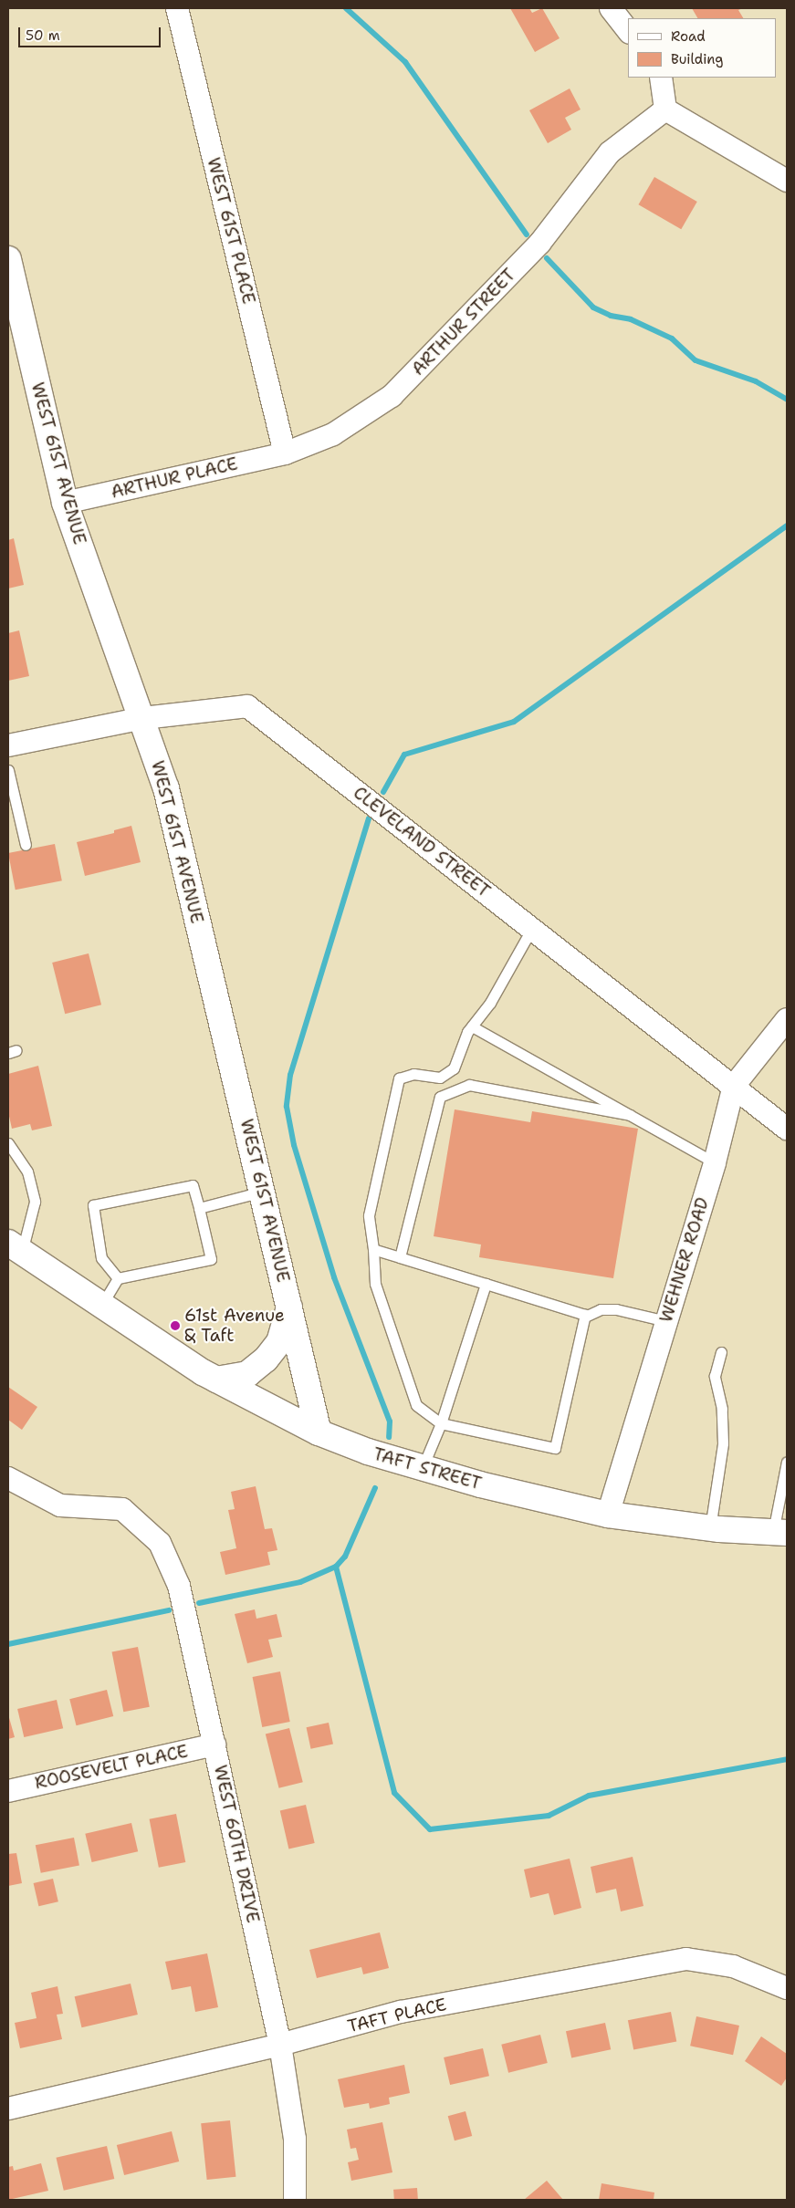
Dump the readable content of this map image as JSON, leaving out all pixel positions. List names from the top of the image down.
{
  "streets": {
    "main road": ["WEST 61ST AVENUE", "TAFT STREET"],
    "street": [
      "WEST 61ST PLACE",
      "ARTHUR STREET",
      "ARTHUR PLACE",
      "CLEVELAND STREET",
      "WEHNER ROAD",
      "ROOSEVELT PLACE",
      "WEST 60TH DRIVE",
      "TAFT PLACE"
    ]
  },
  "crossings": [
    ["WEST 61ST PLACE", "ARTHUR STREET"],
    ["WEST 61ST PLACE", "ARTHUR PLACE"],
    ["ARTHUR STREET", "ARTHUR PLACE"],
    ["WEST 61ST AVENUE", "ARTHUR PLACE"],
    ["WEST 61ST AVENUE", "CLEVELAND STREET"],
    ["WEST 61ST AVENUE", "TAFT STREET"],
    ["CLEVELAND STREET", "WEHNER ROAD"],
    ["WEHNER ROAD", "TAFT STREET"],
    ["ROOSEVELT PLACE", "WEST 60TH DRIVE"],
    ["WEST 60TH DRIVE", "TAFT PLACE"]
  ],
  "places": ["61st Avenue & Taft"],
  "legend": ["Road", "Building"],
  "scale_bar": "50 m"
}
